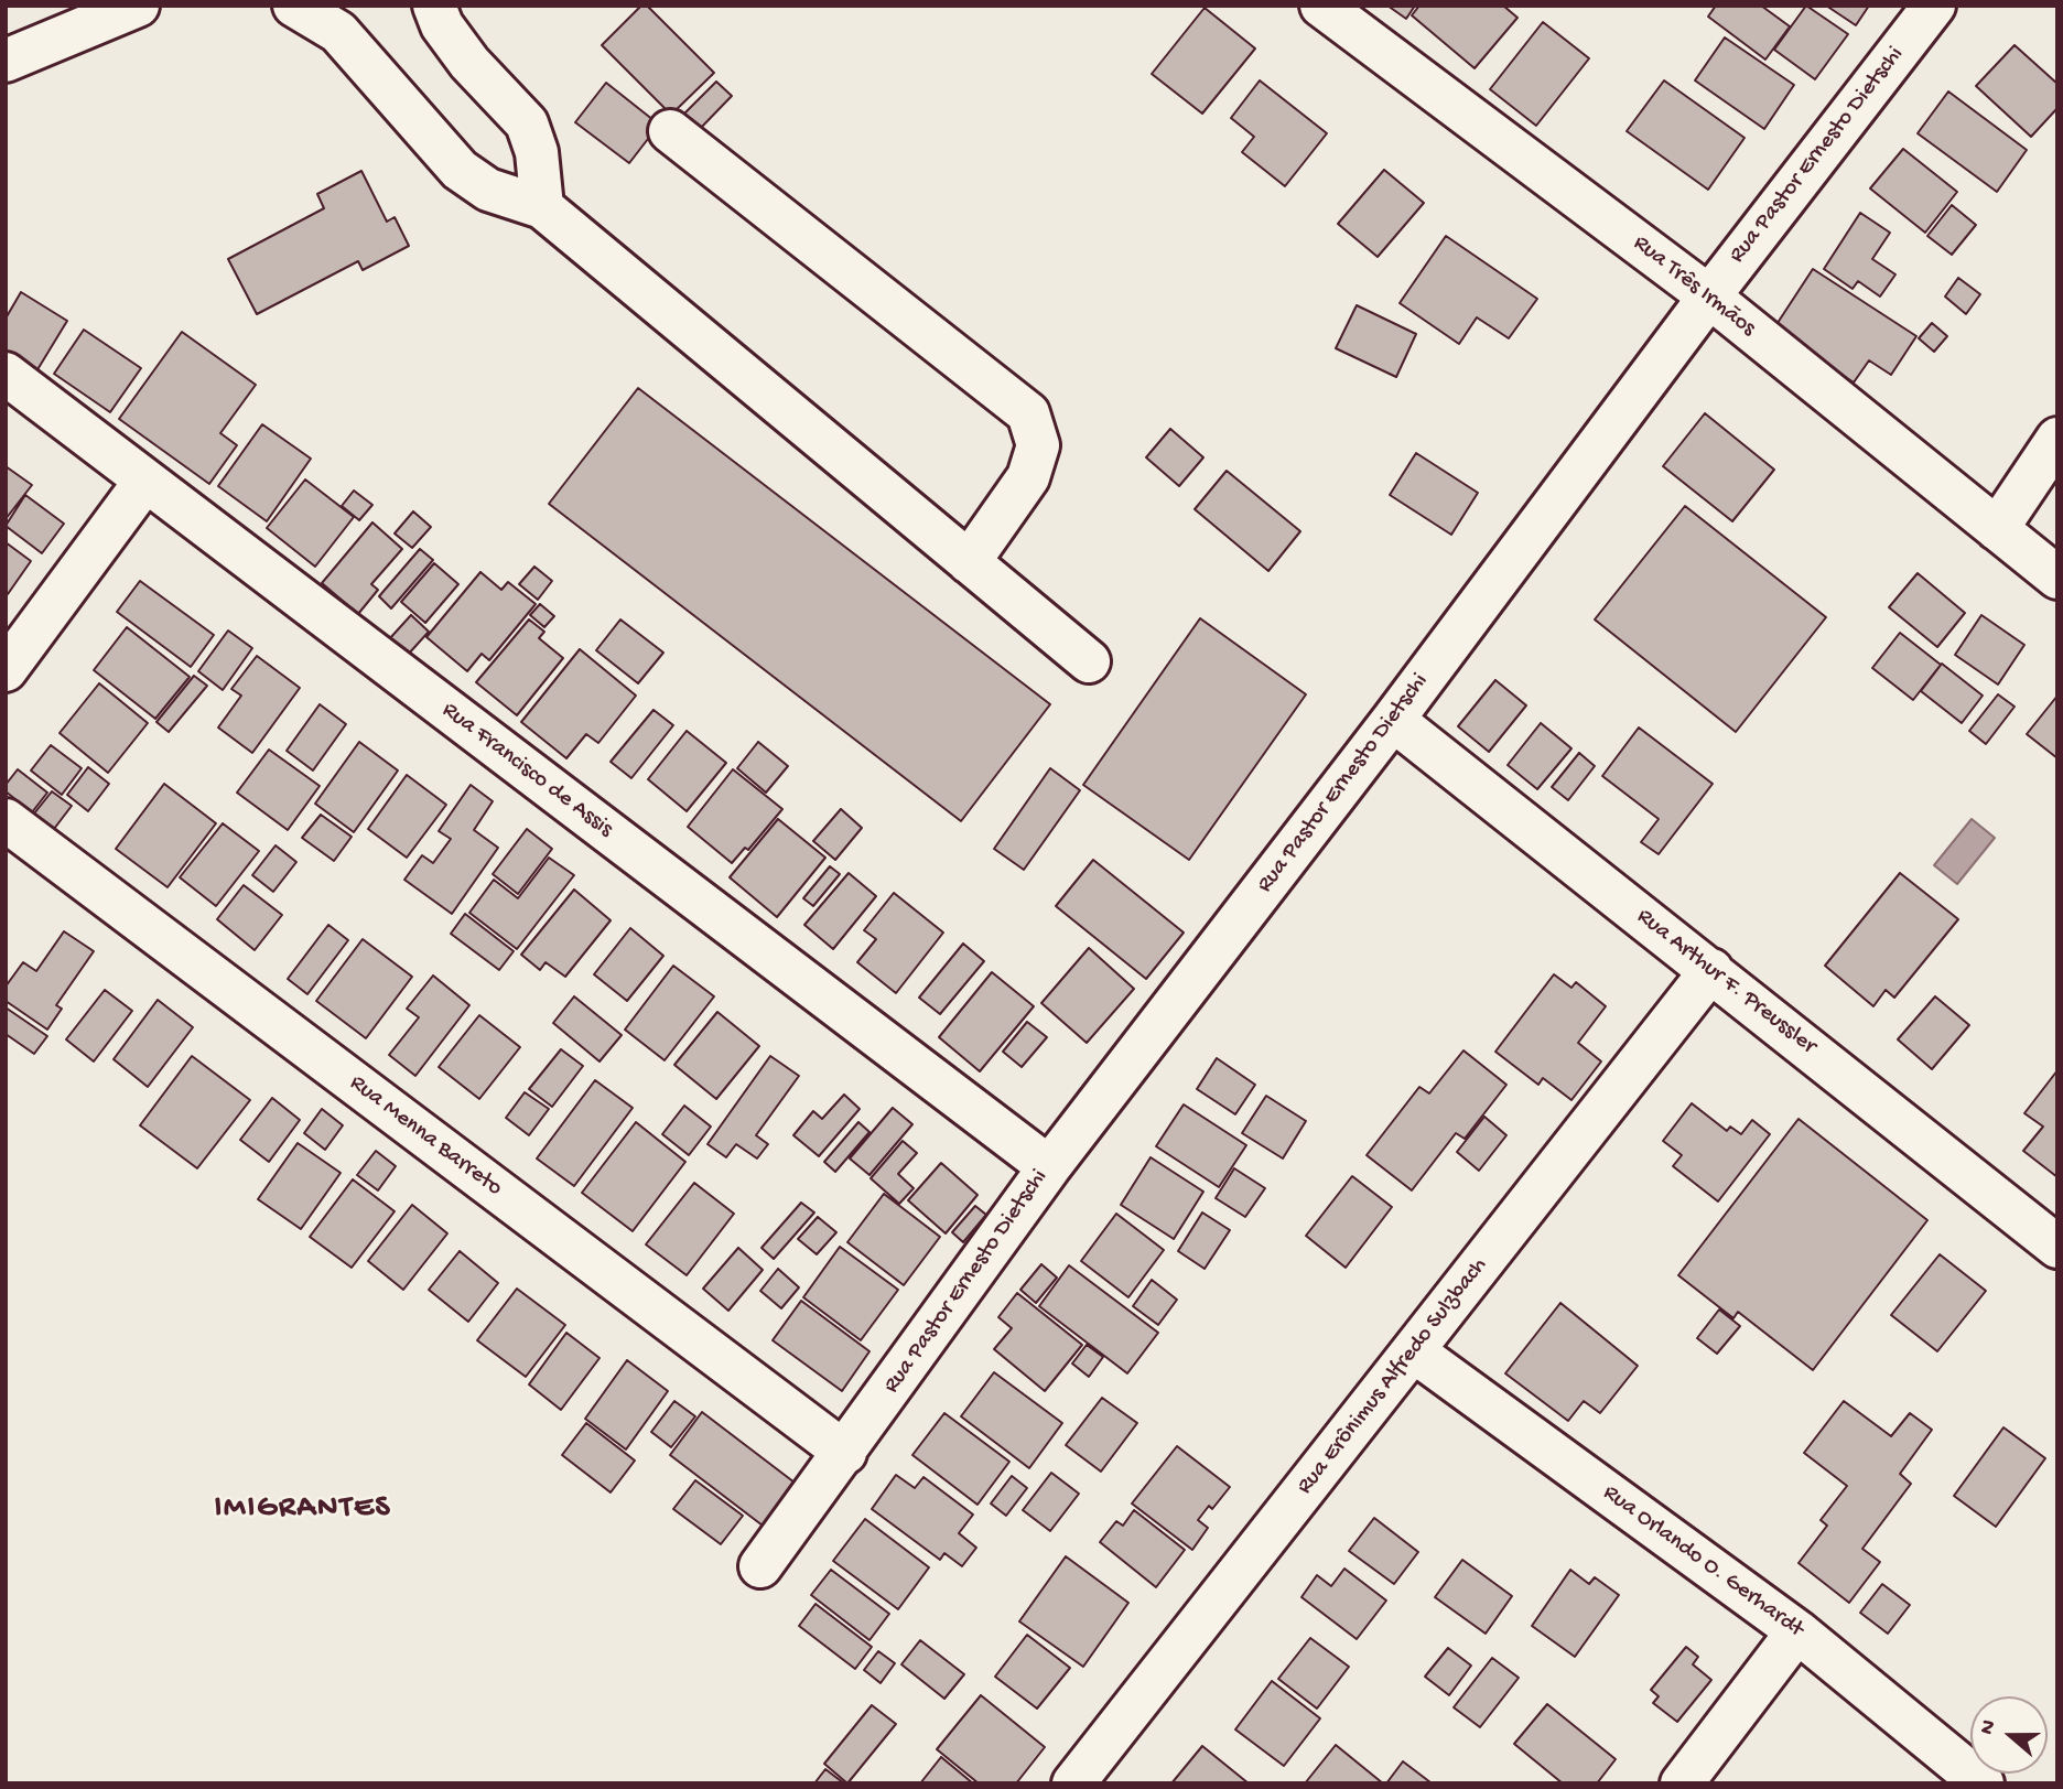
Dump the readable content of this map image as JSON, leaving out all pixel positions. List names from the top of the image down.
{
  "streets": {
    "main road": [
      "Rua Pastor Ernesto Dietschi",
      "Rua Três Irmãos",
      "Rua Francisco de Assis",
      "Rua Arthur F. Preussler",
      "Rua Menna Barreto",
      "Rua Erônimus Alfredo Sulzbach",
      "Rua Orlando O. Gerhardt"
    ]
  },
  "crossings": [
    ["Rua Pastor Ernesto Dietschi", "Rua Três Irmãos"],
    ["Rua Pastor Ernesto Dietschi", "Rua Francisco de Assis"],
    ["Rua Pastor Ernesto Dietschi", "Rua Arthur F. Preussler"],
    ["Rua Pastor Ernesto Dietschi", "Rua Menna Barreto"],
    ["Rua Arthur F. Preussler", "Rua Erônimus Alfredo Sulzbach"],
    ["Rua Erônimus Alfredo Sulzbach", "Rua Orlando O. Gerhardt"]
  ],
  "districts": ["IMIGRANTES"],
  "north": "left"
}
